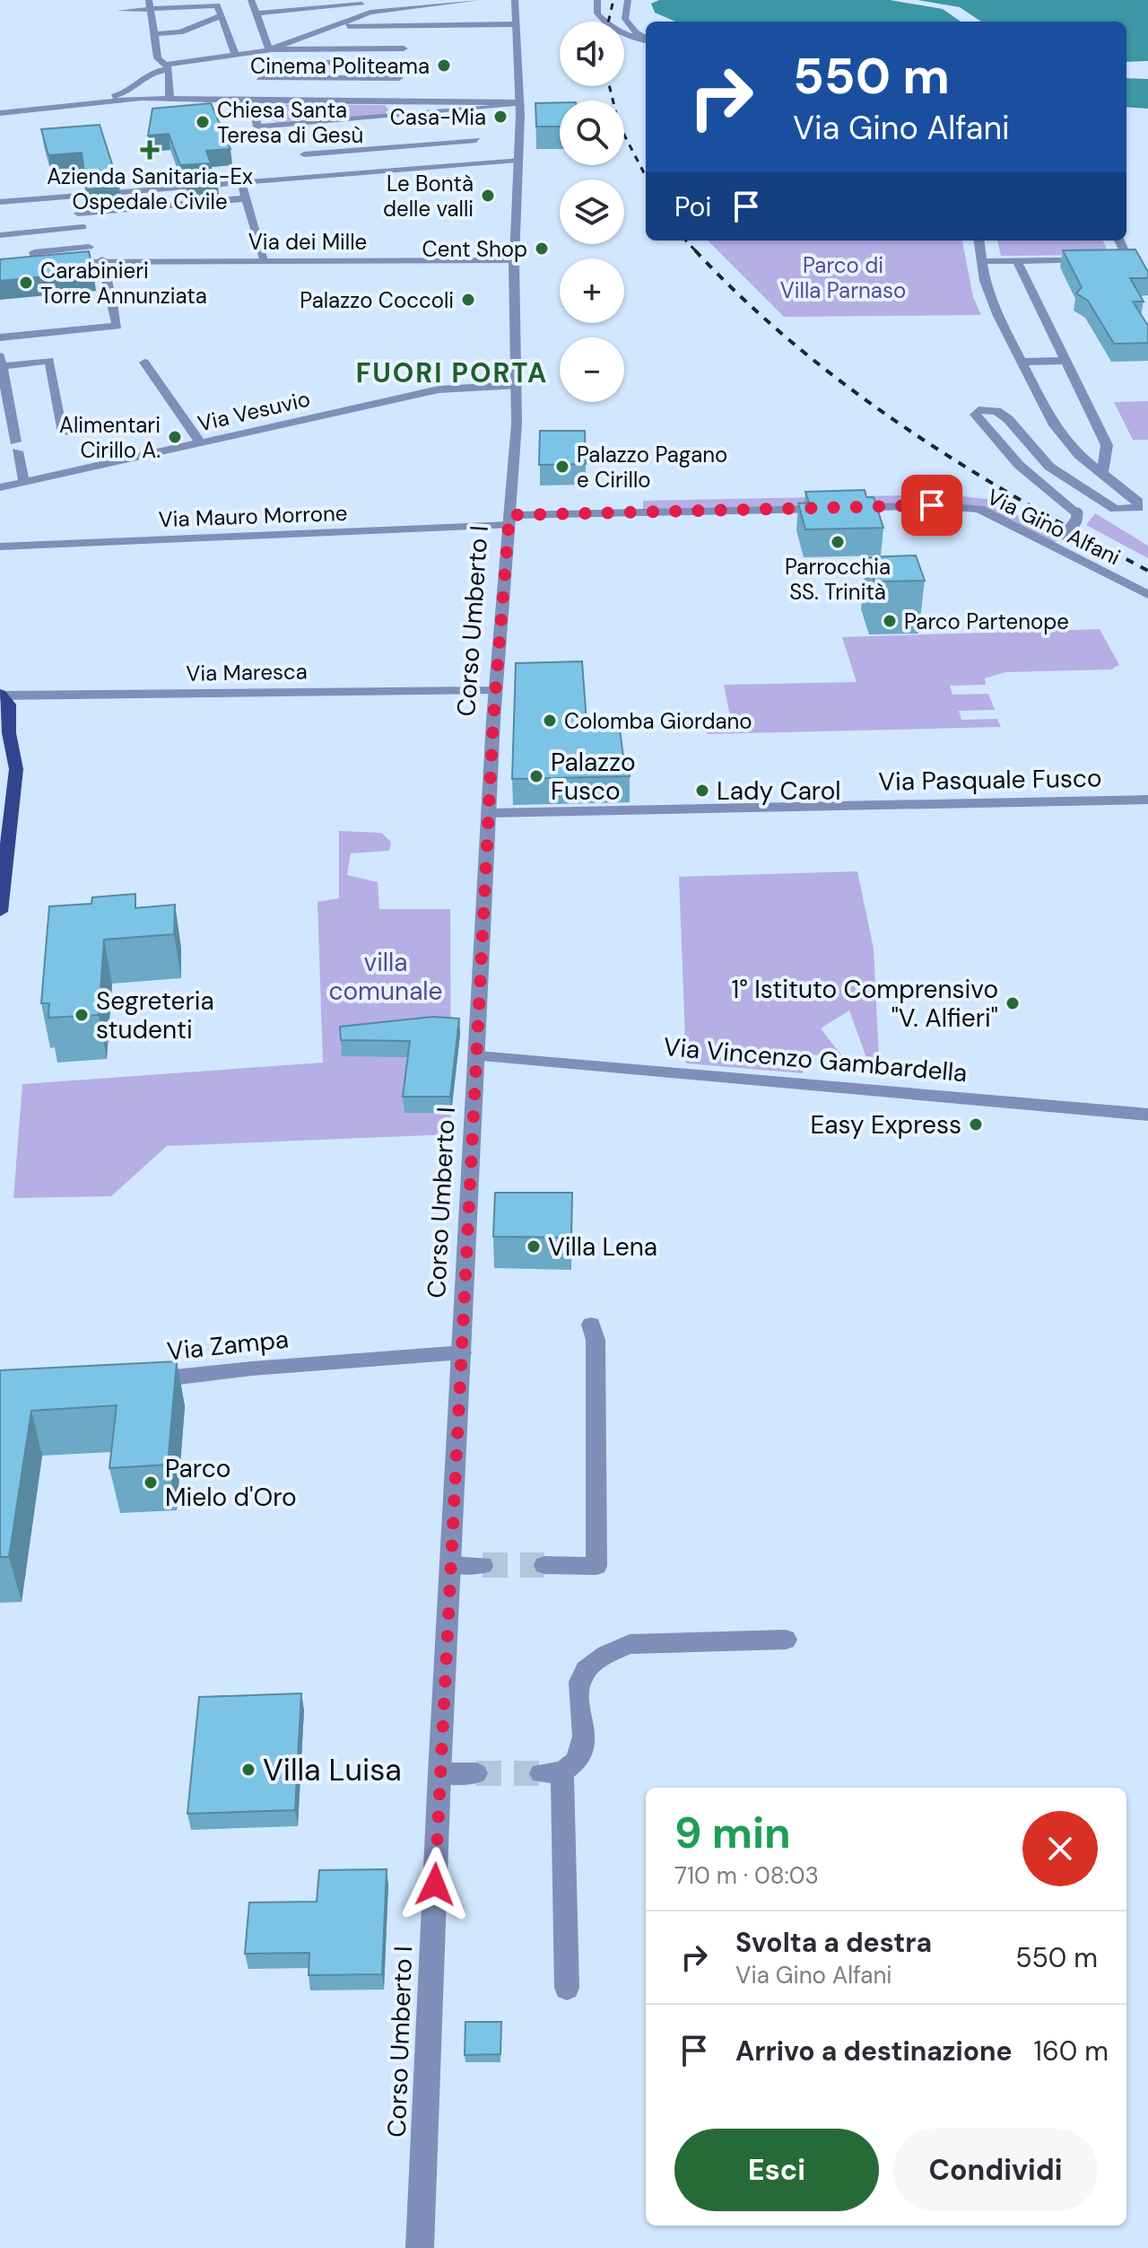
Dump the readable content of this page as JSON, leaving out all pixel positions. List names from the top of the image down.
{
  "streets": {
    "street": [
      "Via dei Mille",
      "Via Vesuvio",
      "Via Mauro Morrone",
      "Via Gino Alfani",
      "Corso Umberto I",
      "Via Maresca",
      "Via Pasquale Fusco",
      "Via Vincenzo Gambardella",
      "Via Zampa"
    ]
  },
  "crossings": [
    ["Via dei Mille", "Corso Umberto I"],
    ["Via Vesuvio", "Corso Umberto I"],
    ["Via Mauro Morrone", "Via Gino Alfani"],
    ["Via Mauro Morrone", "Corso Umberto I"],
    ["Via Gino Alfani", "Corso Umberto I"],
    ["Corso Umberto I", "Via Maresca"],
    ["Corso Umberto I", "Via Pasquale Fusco"],
    ["Corso Umberto I", "Via Vincenzo Gambardella"],
    ["Corso Umberto I", "Via Zampa"]
  ],
  "districts": ["FUORI PORTA"],
  "parks": ["Parco di Villa Parnaso", "villa comunale"],
  "places": {
    "other": [
      "Cinema Politeama",
      "Casa-Mia",
      "Chiesa Santa Teresa di Gesù",
      "Le Bontà delle valli",
      "Cent Shop",
      "Carabinieri Torre Annunziata",
      "Palazzo Coccoli",
      "Alimentari Cirillo A.",
      "Palazzo Pagano e Cirillo",
      "Parrocchia SS. Trinità",
      "Parco Partenope",
      "Colomba Giordano",
      "Palazzo Fusco",
      "Lady Carol",
      "1° Istituto Comprensivo \"V. Alfieri\"",
      "Segreteria studenti",
      "Easy Express",
      "Villa Lena",
      "Parco Mielo d'Oro",
      "Villa Luisa"
    ],
    "health": ["Azienda Sanitaria-Ex Ospedale Civile"]
  },
  "page": {
    "map_buttons": ["+", "−"],
    "turn": ["550 m", "Via Gino Alfani"],
    "then": "Poi",
    "heading": ["9 min", "710 m · 08:03"],
    "list": [
      {
        "name": "Svolta a destra",
        "note": "Via Gino Alfani",
        "value": "550 m"
      },
      {
        "name": "Arrivo a destinazione",
        "value": "160 m"
      }
    ],
    "buttons": ["Esci", "Condividi"]
  }
}
